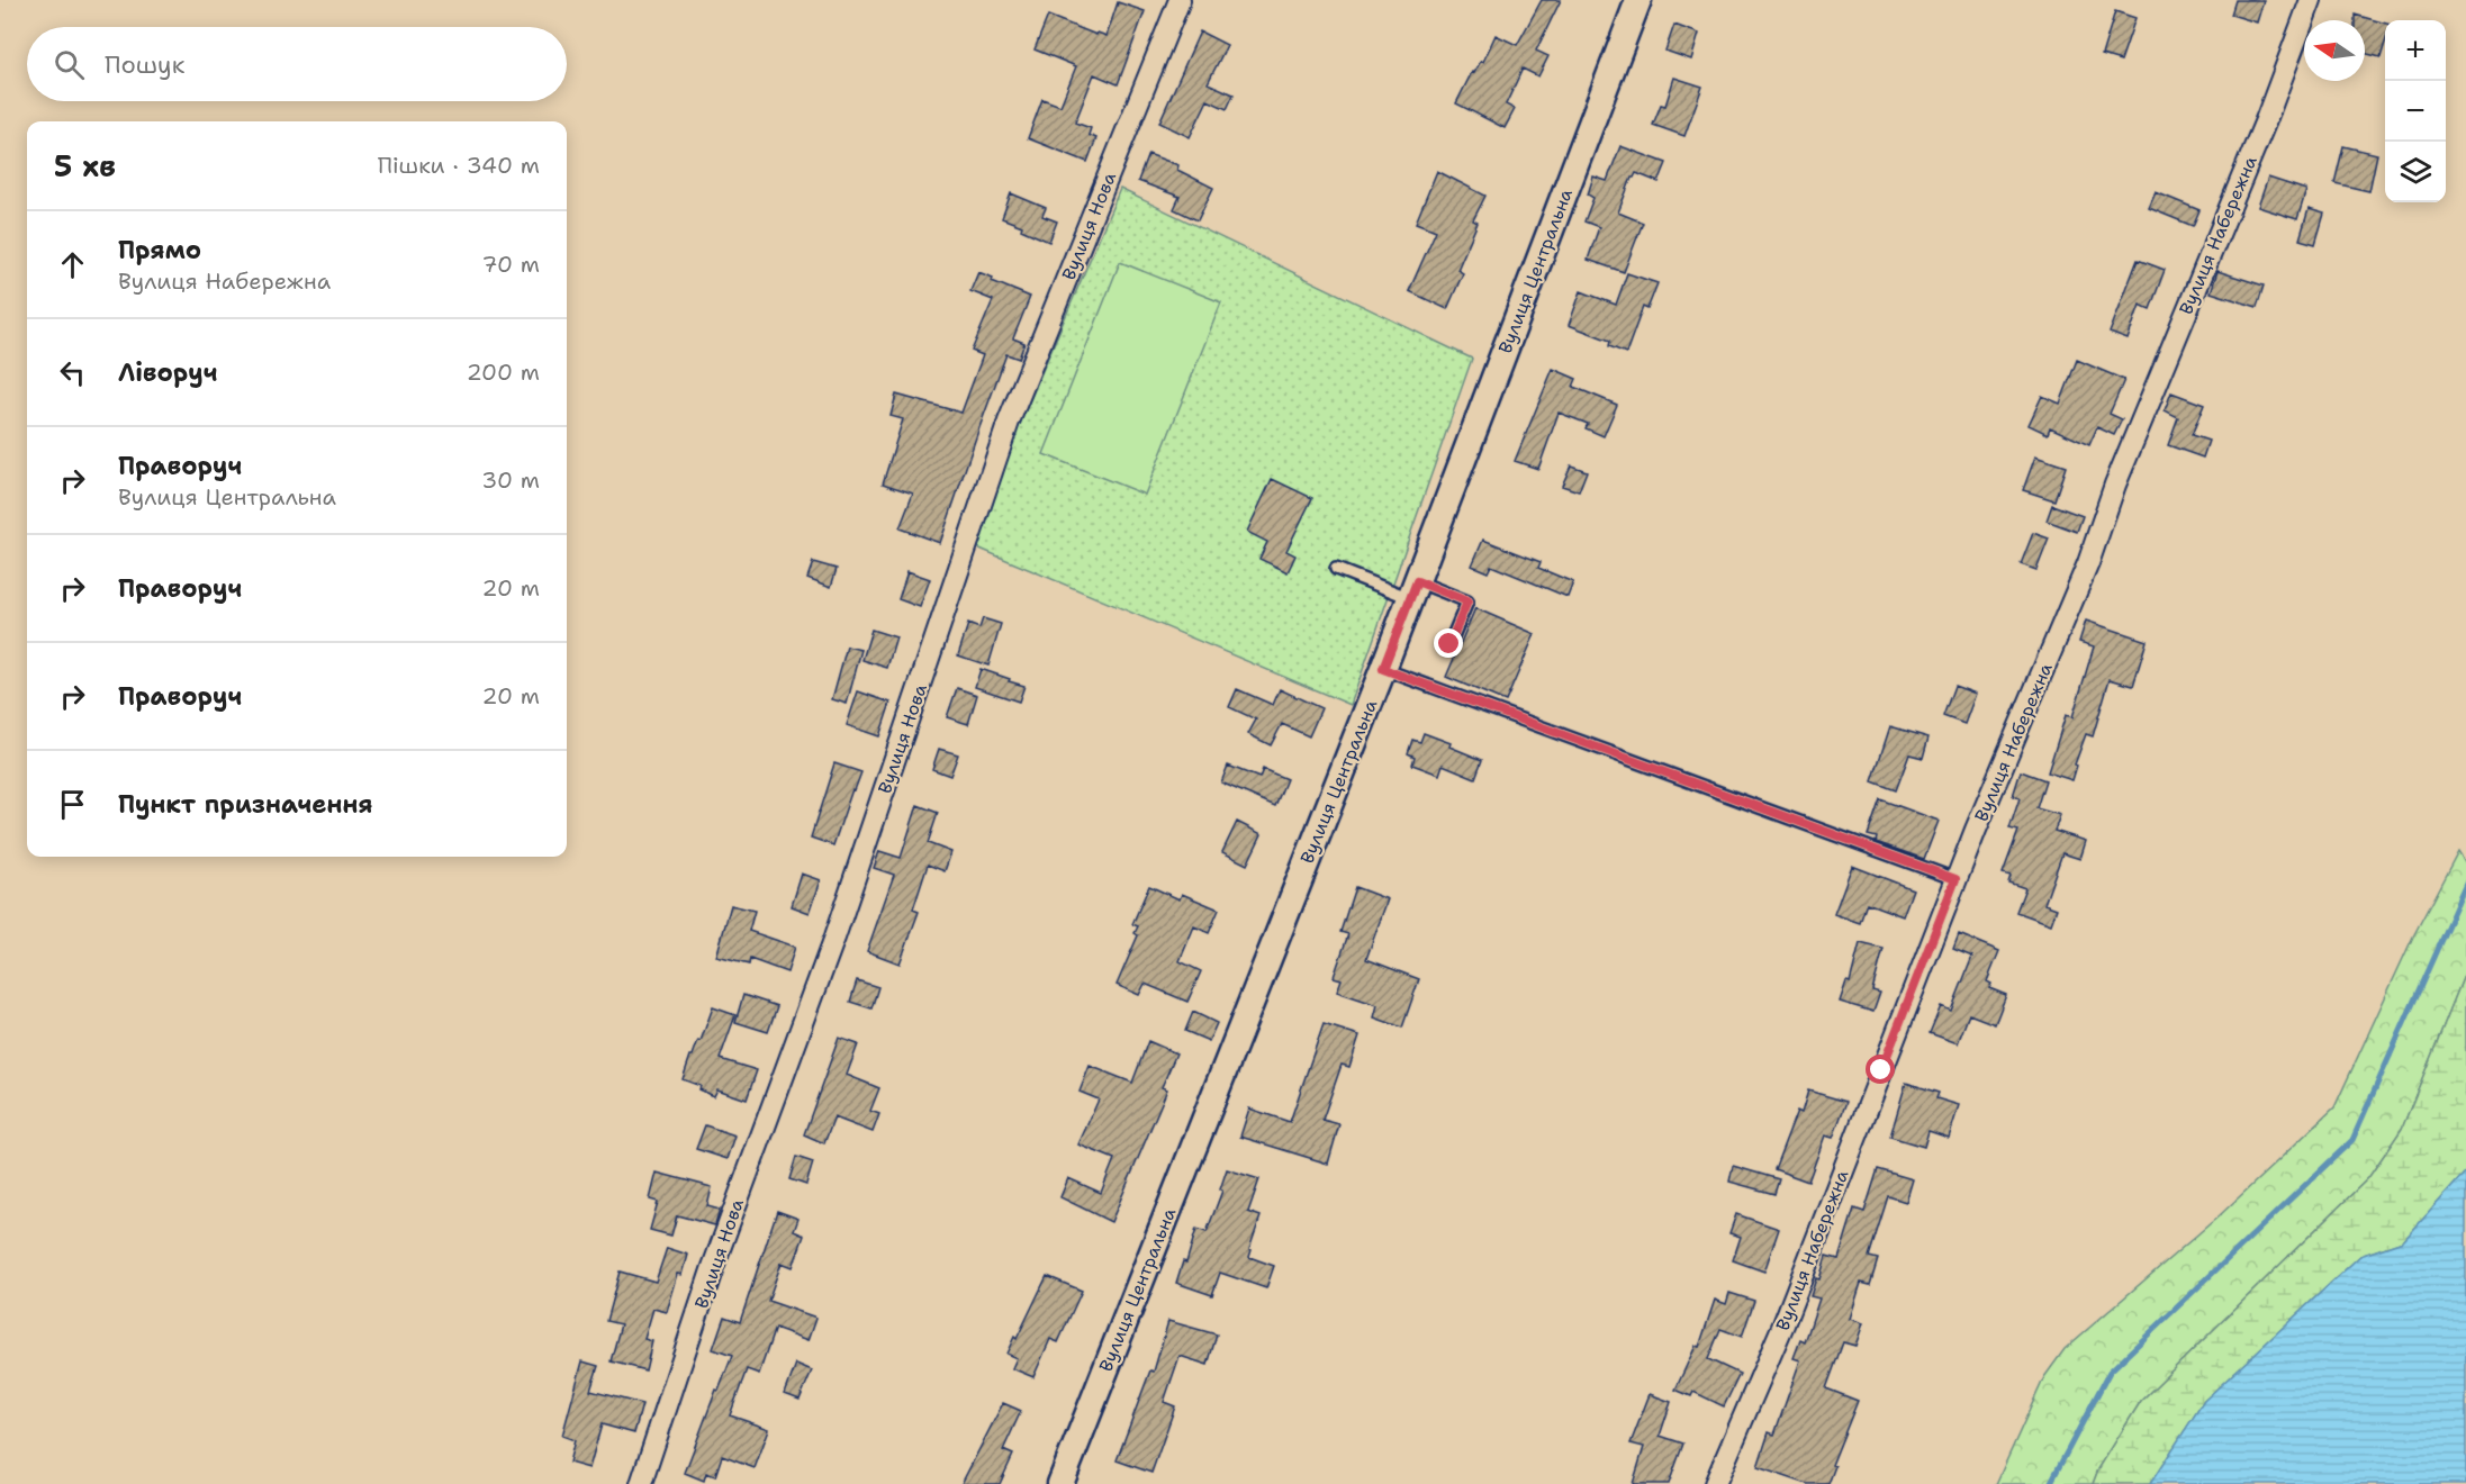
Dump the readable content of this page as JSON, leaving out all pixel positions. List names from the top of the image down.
{
  "streets": {
    "street": ["Вулиця Нова", "Вулиця Набережна", "Вулиця Центральна"]
  },
  "north": "left",
  "page": {
    "map_buttons": ["+", "−"],
    "search": "Пошук",
    "heading": ["5 хв", "Пішки · 340 m"],
    "list": [
      ["Прямо", "Вулиця Набережна", "70 m"],
      ["Ліворуч", "200 m"],
      ["Праворуч", "Вулиця Центральна", "30 m"],
      ["Праворуч", "20 m"],
      ["Праворуч", "20 m"],
      "Пункт призначення"
    ]
  }
}
